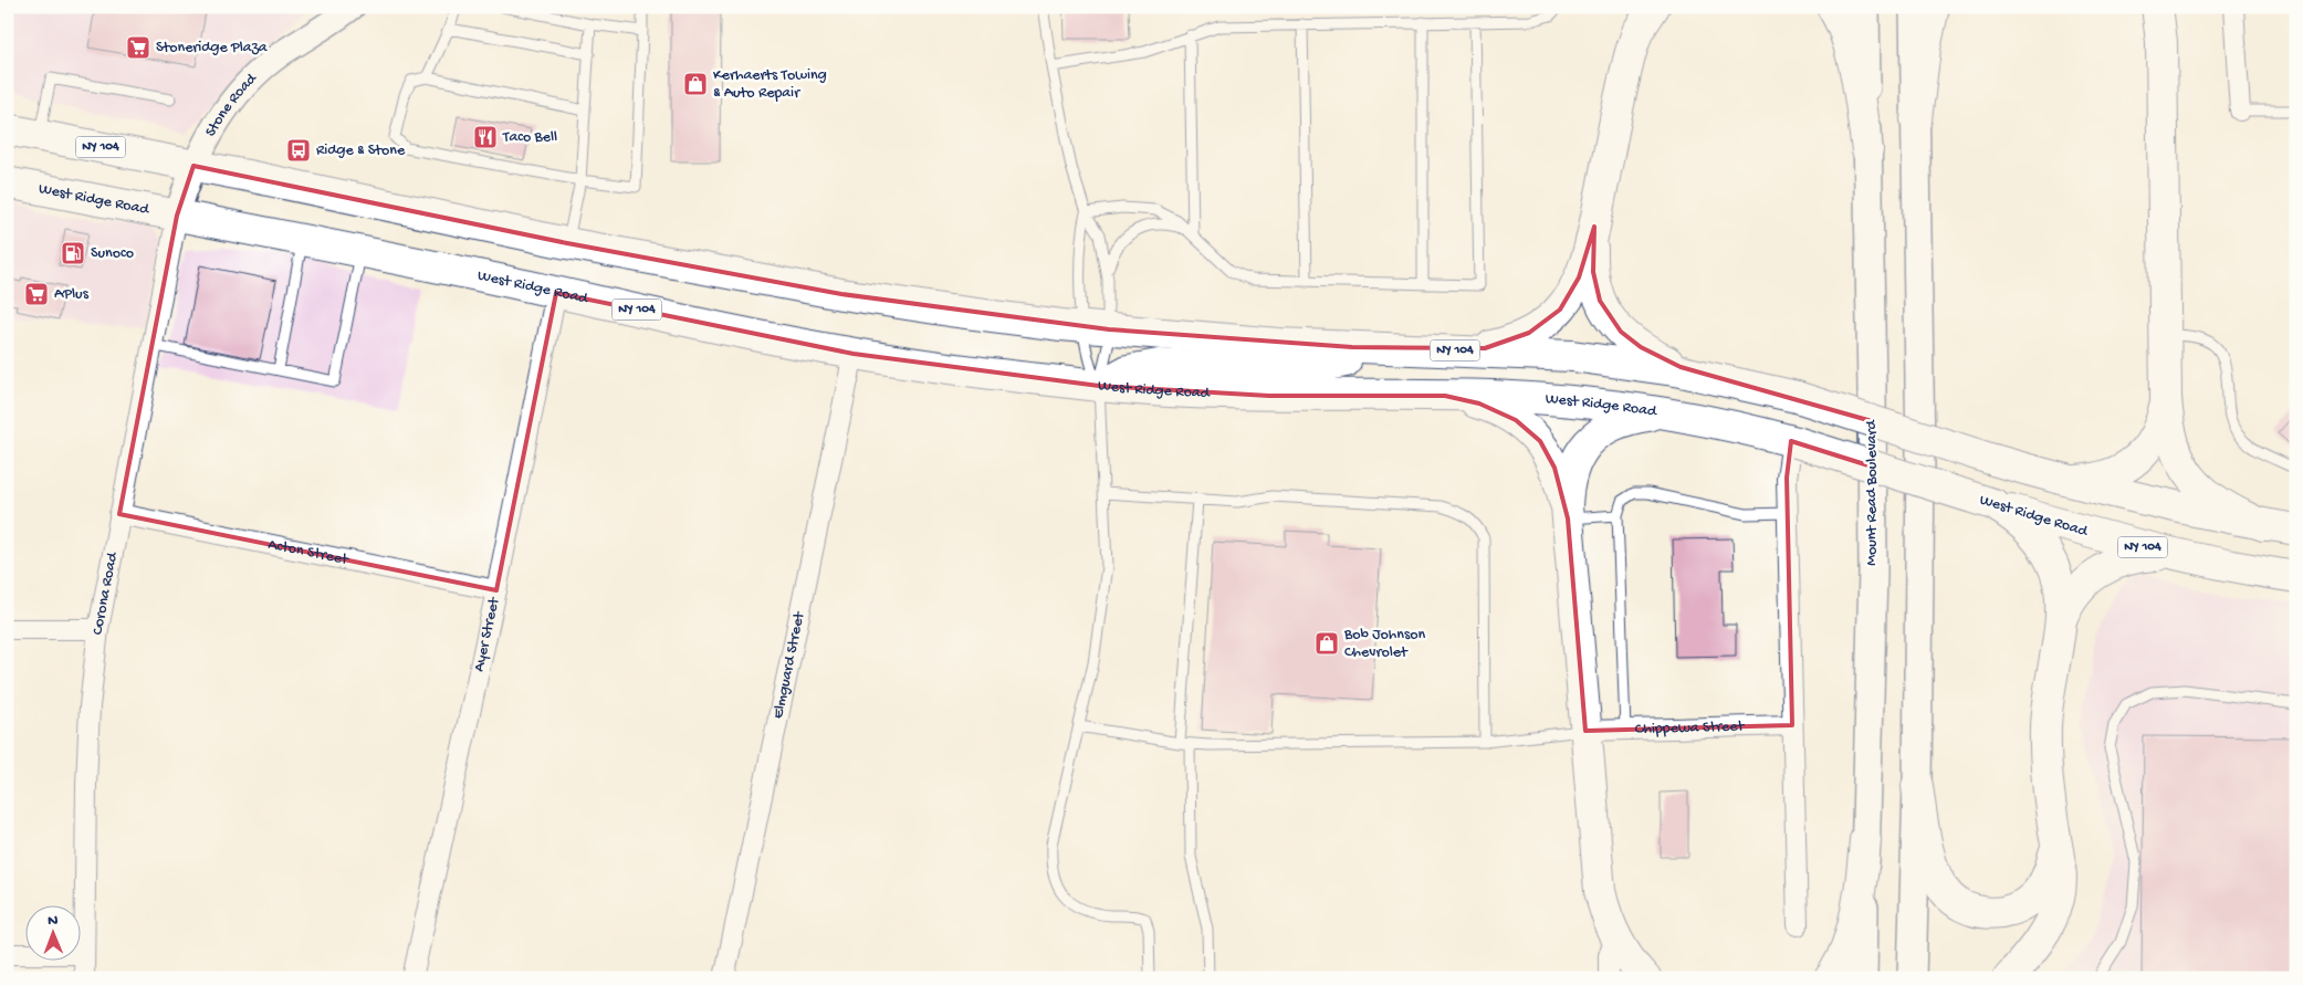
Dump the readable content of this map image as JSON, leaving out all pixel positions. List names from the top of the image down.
{
  "streets": {
    "highway": ["NY 104", "West Ridge Road"],
    "main road": ["Mount Read Boulevard"],
    "street": [
      "Stone Road",
      "Acton Street",
      "Corona Road",
      "Ayer Street",
      "Elmguard Street",
      "Chippewa Street"
    ]
  },
  "crossings": [
    ["Stone Road", "NY 104"],
    ["Stone Road", "West Ridge Road"],
    ["Stone Road", "Corona Road"],
    ["West Ridge Road", "Corona Road"],
    ["West Ridge Road", "Ayer Street"],
    ["West Ridge Road", "Elmguard Street"],
    ["Acton Street", "Corona Road"],
    ["Acton Street", "Ayer Street"]
  ],
  "places": {
    "supermarket": ["Stoneridge Plaza", "APlus"],
    "shop": ["Kerhaerts Towing & Auto Repair", "Bob Johnson Chevrolet"],
    "restaurant": ["Taco Bell"],
    "bus stop": ["Ridge & Stone"],
    "fuel station": ["Sunoco"]
  },
  "north": "top"
}
